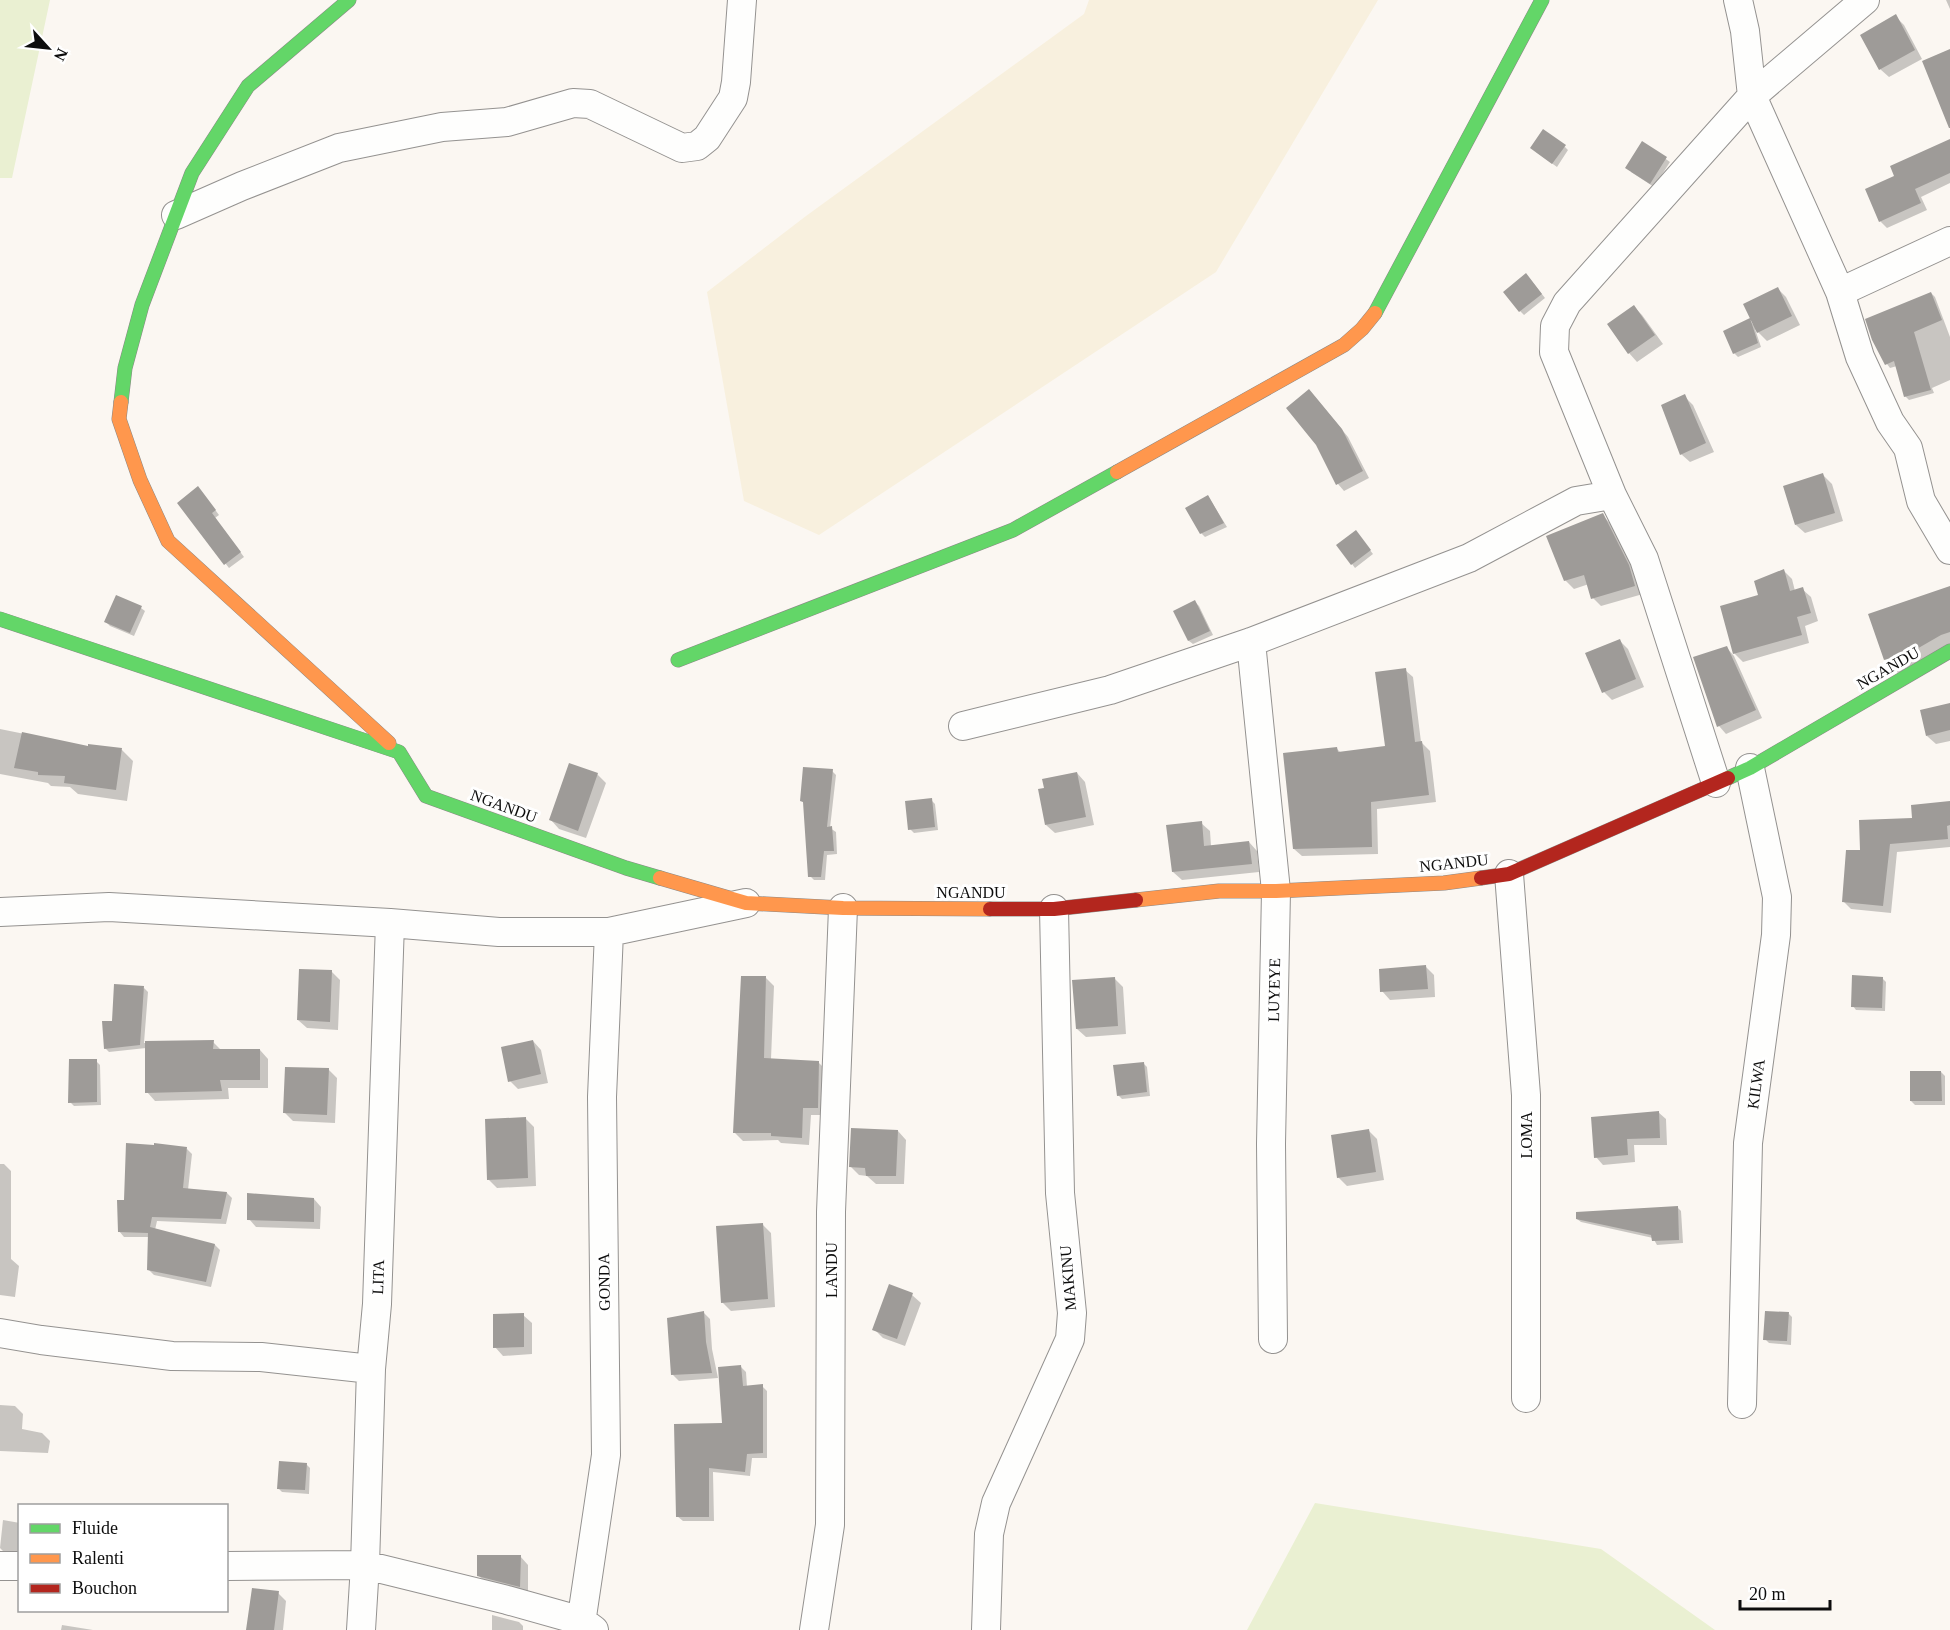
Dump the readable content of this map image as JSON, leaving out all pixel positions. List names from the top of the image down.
{
  "streets": {
    "street": [
      "NGANDU",
      "LUYEYE",
      "KILWA",
      "LOMA",
      "LANDU",
      "LITA",
      "MAKINU",
      "GONDA"
    ]
  },
  "crossings": [
    ["NGANDU", "LUYEYE"],
    ["NGANDU", "KILWA"],
    ["NGANDU", "LOMA"],
    ["NGANDU", "LANDU"],
    ["NGANDU", "MAKINU"]
  ],
  "legend": ["Fluide", "Ralenti", "Bouchon"],
  "scale_bar": "20 m",
  "north": "bottom right"
}
